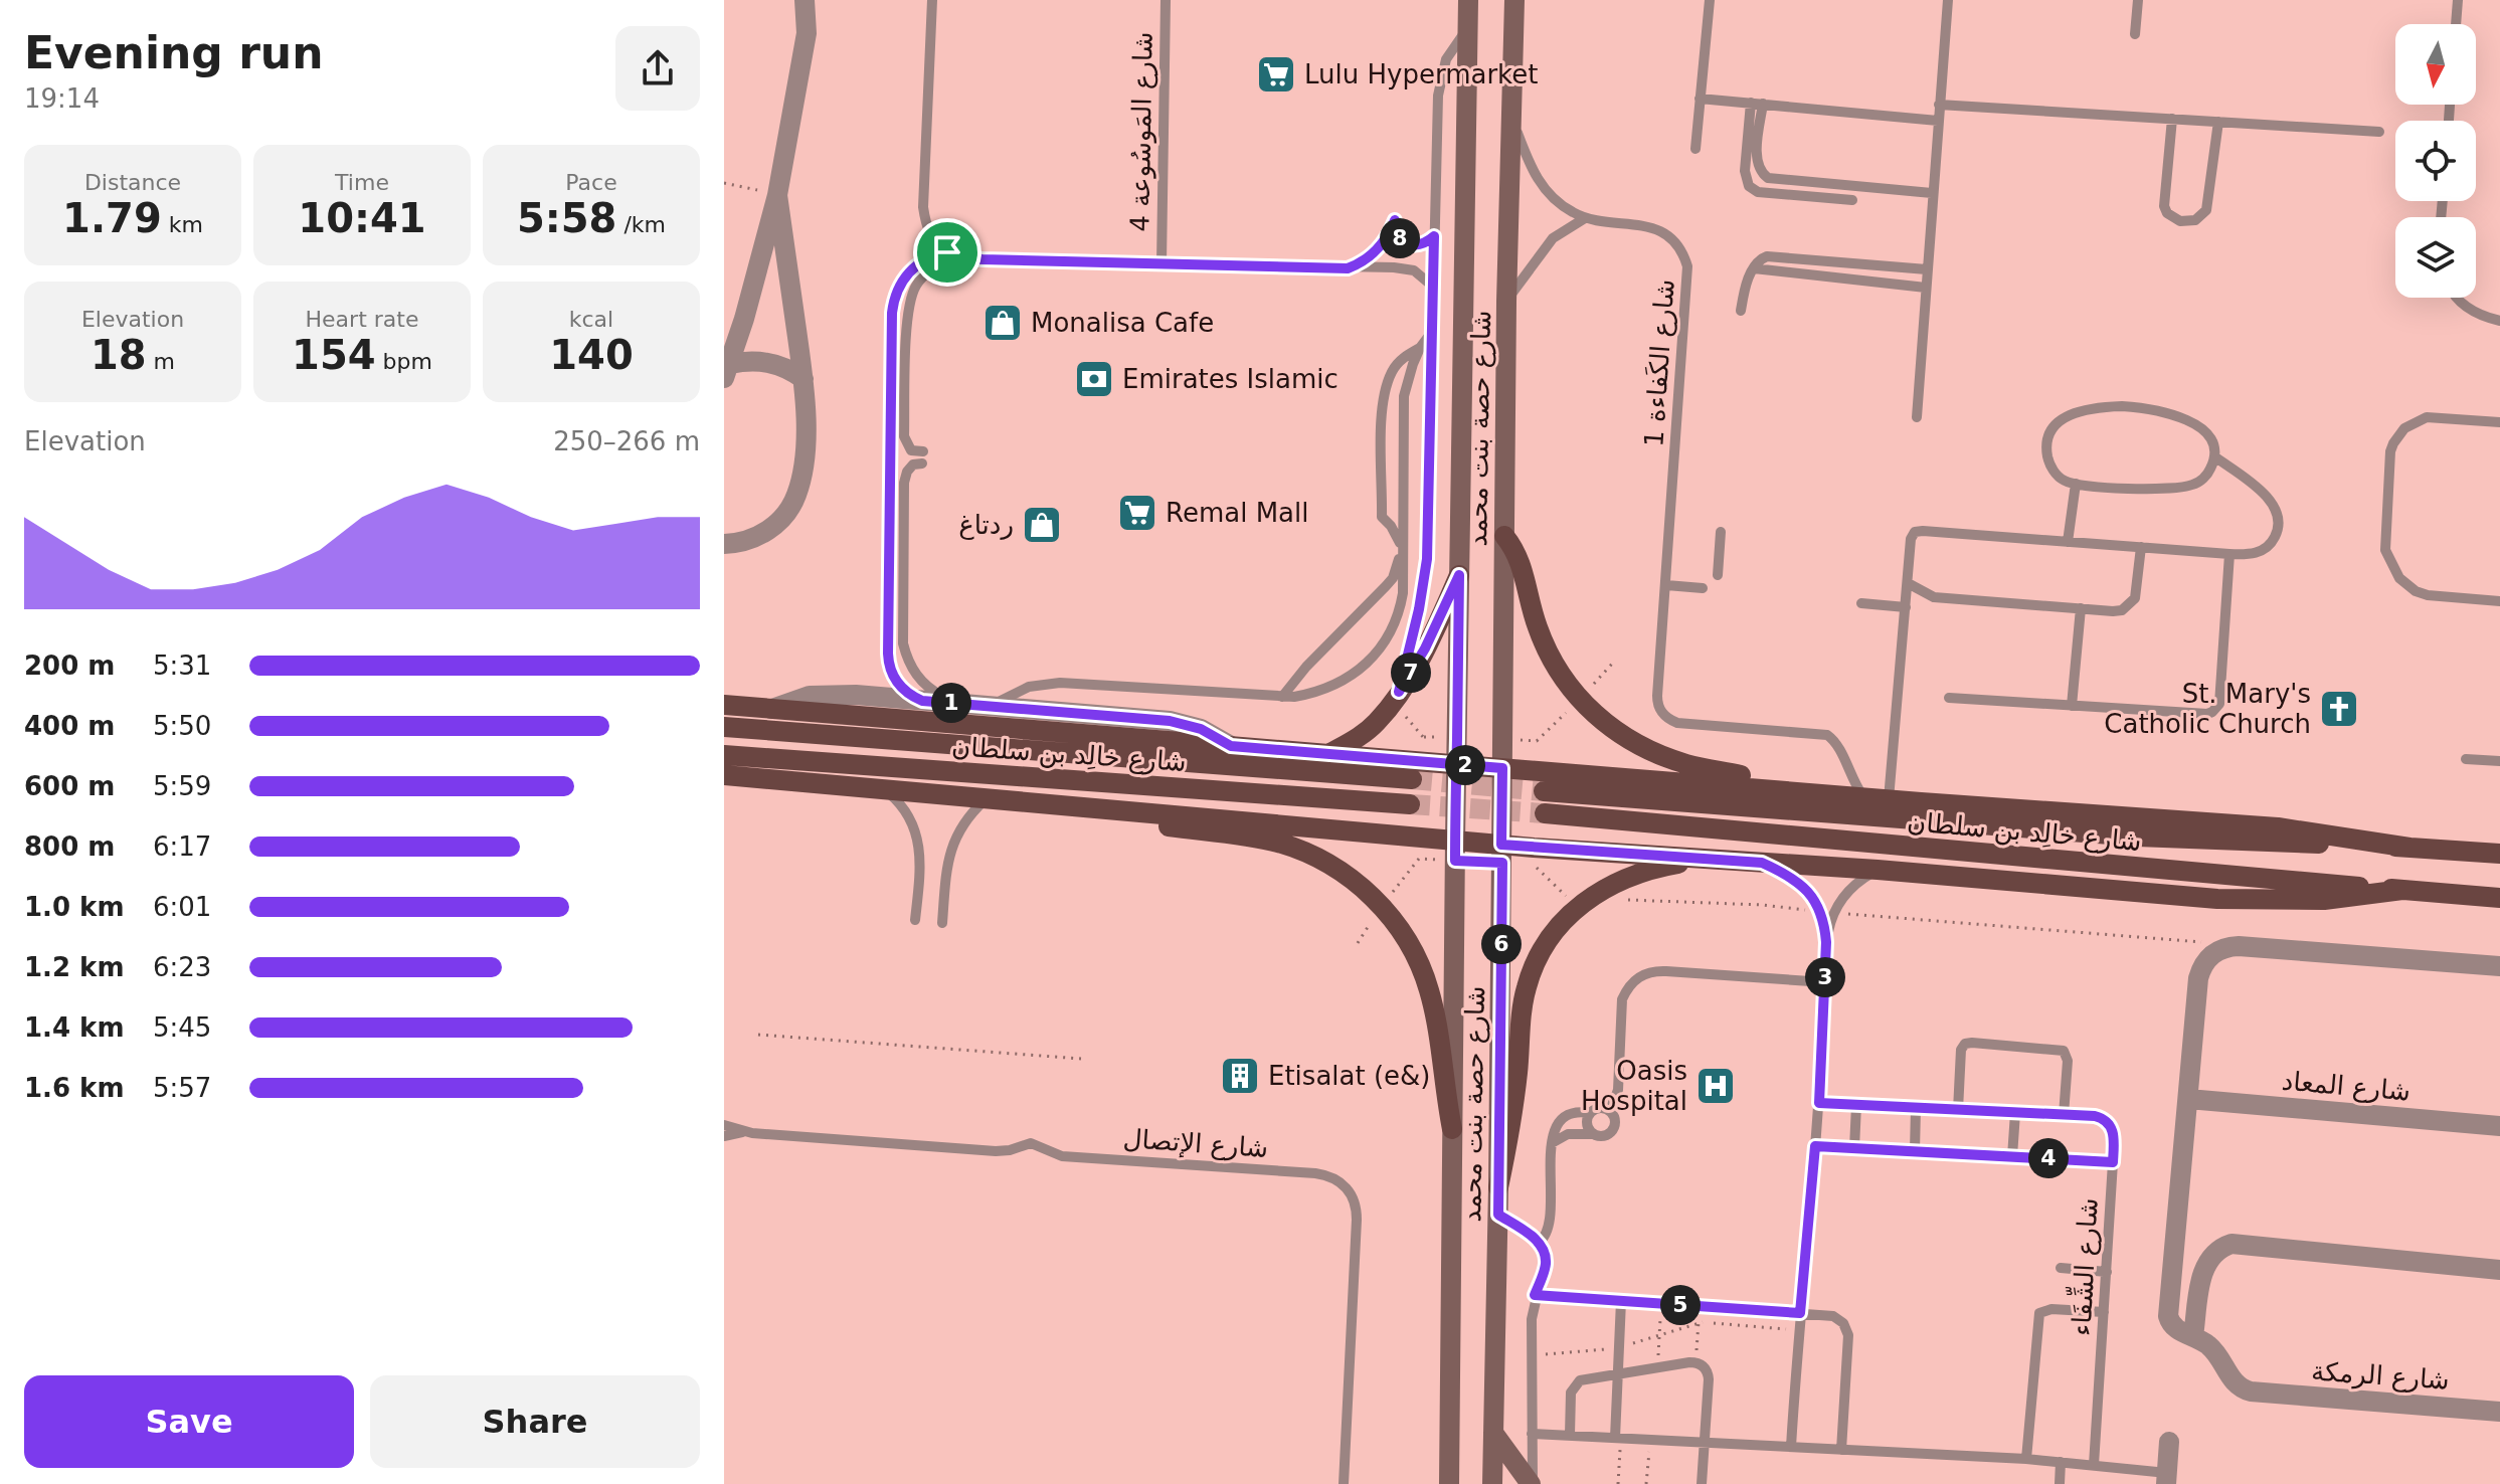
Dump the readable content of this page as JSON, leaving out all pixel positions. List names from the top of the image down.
{
  "streets": {
    "main road": ["شارع حصة بنت محمد", "شارع خالِد بن سلطان"],
    "street": ["شارع المعاد", "شارع الرمكة"],
    "lane": [
      "شارع المَوسُوعة 4",
      "شارع الكَفاءة 1",
      "شارع الإتصال",
      "شارع الشِّفَاء"
    ]
  },
  "crossings": [
    ["شارع الكَفاءة 1", "شارع حصة بنت محمد"]
  ],
  "places": {
    "supermarket": ["Lulu Hypermarket", "Remal Mall"],
    "shop": ["Monalisa Cafe", "ردتاغ"],
    "bank": ["Emirates Islamic"],
    "church": ["St. Mary's Catholic Church"],
    "building": ["Etisalat (e&)"],
    "hospital": ["Oasis Hospital"]
  },
  "north": "bottom",
  "page": {
    "heading": ["Evening run", "19:14"],
    "stats": [
      ["Distance", "1.79 km"],
      ["Time", "10:41"],
      ["Pace", "5:58 /km"],
      ["Elevation", "18 m"],
      ["Heart rate", "154 bpm"],
      ["kcal", "140"]
    ],
    "pins": [
      "8",
      "7",
      "1",
      "2",
      "6",
      "3",
      "4",
      "5"
    ],
    "chart": ["Elevation", "250–266 m"],
    "list": [
      {
        "name": "200 m",
        "note": "5:31"
      },
      {
        "name": "400 m",
        "note": "5:50"
      },
      {
        "name": "600 m",
        "note": "5:59"
      },
      {
        "name": "800 m",
        "note": "6:17"
      },
      {
        "name": "1.0 km",
        "note": "6:01"
      },
      {
        "name": "1.2 km",
        "note": "6:23"
      },
      {
        "name": "1.4 km",
        "note": "5:45"
      },
      {
        "name": "1.6 km",
        "note": "5:57"
      }
    ],
    "buttons": ["Save", "Share"]
  }
}
